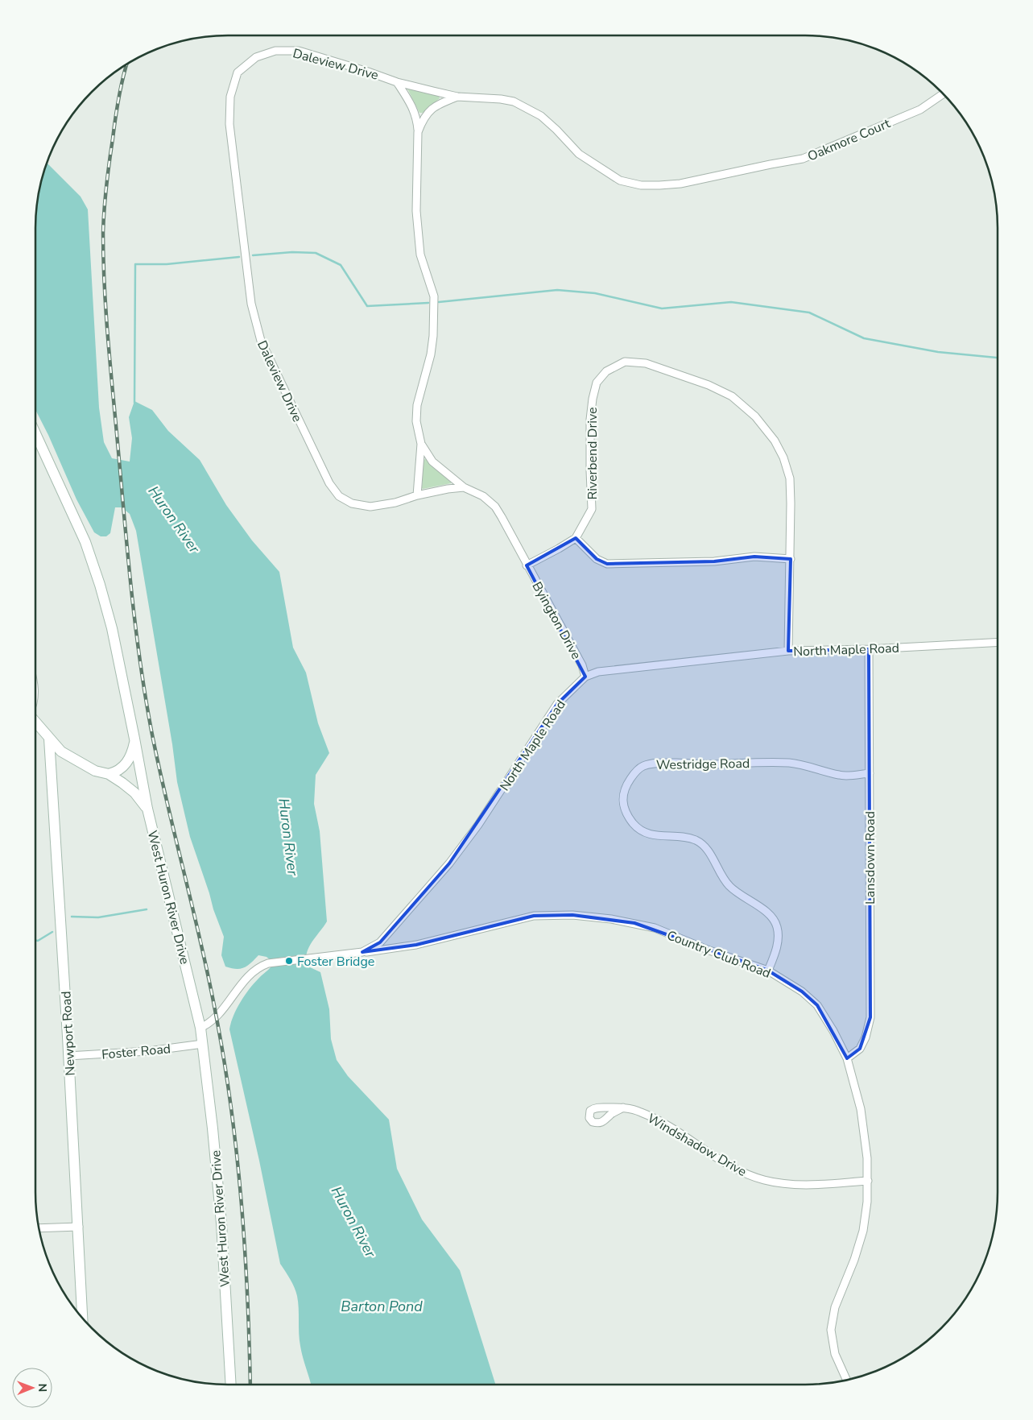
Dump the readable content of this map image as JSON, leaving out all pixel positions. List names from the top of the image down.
{
  "streets": {
    "street": [
      "Daleview Drive",
      "Oakmore Court",
      "Riverbend Drive",
      "Byington Drive",
      "North Maple Road",
      "Westridge Road",
      "Lansdown Road",
      "West Huron River Drive",
      "Country Club Road",
      "Newport Road",
      "Foster Road",
      "Windshadow Drive"
    ]
  },
  "crossings": [
    ["Daleview Drive", "Oakmore Court"],
    ["Daleview Drive", "Byington Drive"],
    ["Riverbend Drive", "Byington Drive"],
    ["Riverbend Drive", "North Maple Road"],
    ["Byington Drive", "North Maple Road"],
    ["North Maple Road", "Lansdown Road"],
    ["North Maple Road", "West Huron River Drive"],
    ["North Maple Road", "Country Club Road"],
    ["Westridge Road", "Lansdown Road"],
    ["Westridge Road", "Country Club Road"],
    ["Lansdown Road", "Country Club Road"],
    ["West Huron River Drive", "Foster Road"],
    ["Country Club Road", "Windshadow Drive"],
    ["Newport Road", "Foster Road"]
  ],
  "water": ["Huron River", "Barton Pond"],
  "places": ["Foster Bridge"],
  "north": "right"
}
